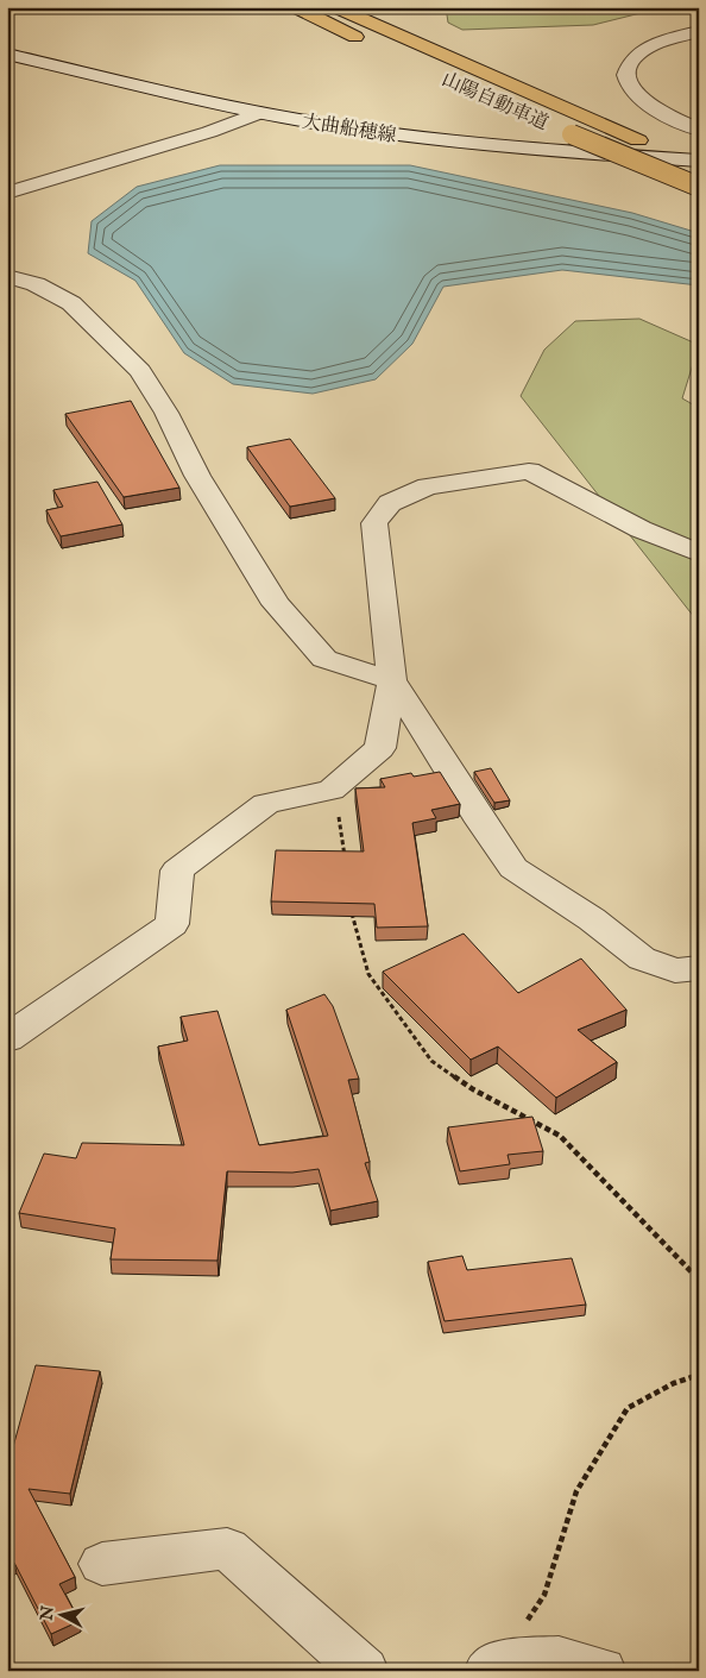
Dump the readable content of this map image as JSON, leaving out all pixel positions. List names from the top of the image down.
{
  "streets": {
    "highway": ["山陽自動車道"],
    "street": ["大曲船穂線"]
  },
  "crossings": [
    ["山陽自動車道", "大曲船穂線"]
  ],
  "north": "left"
}
